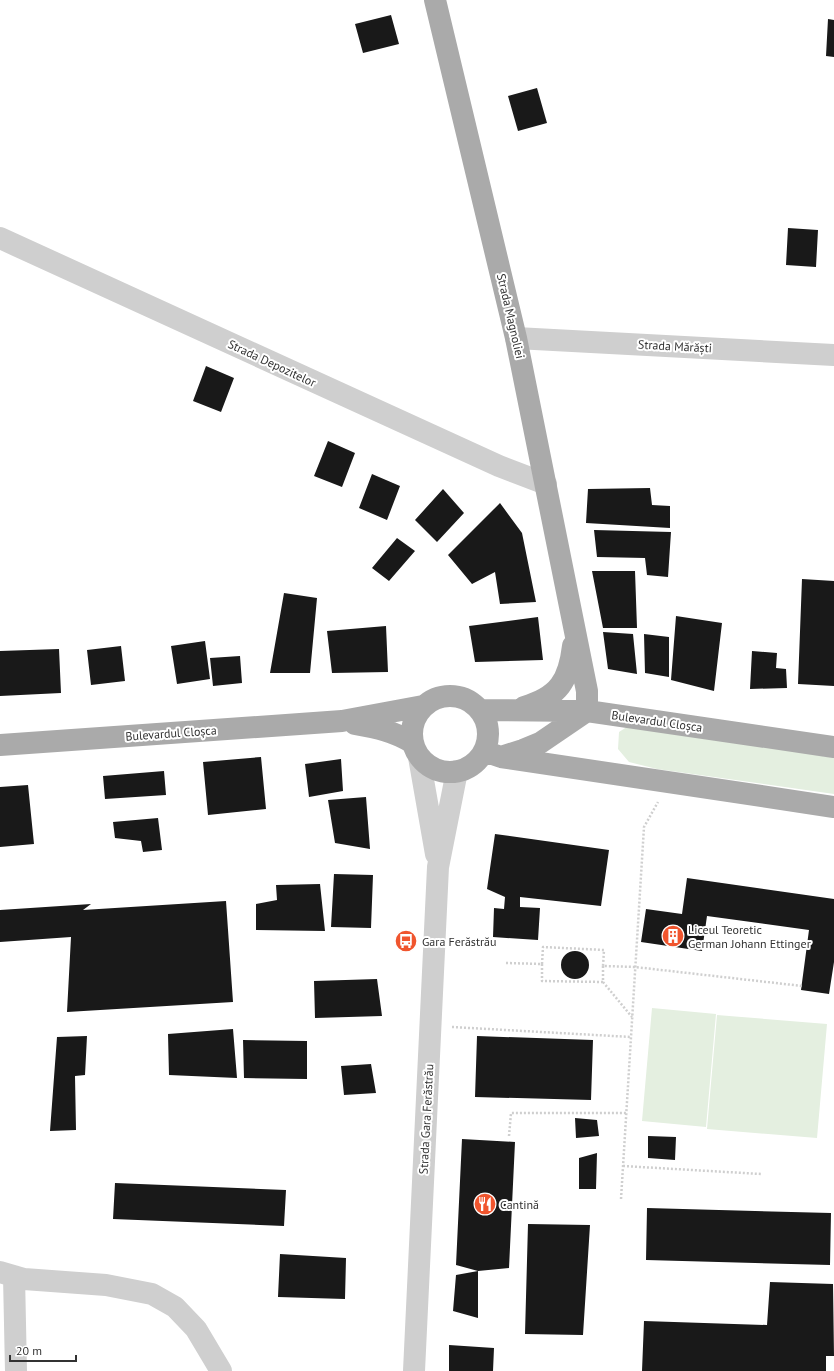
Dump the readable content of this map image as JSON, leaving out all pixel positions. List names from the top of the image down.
{
  "streets": {
    "main road": ["Strada Magnoliei", "Bulevardul Cloșca"],
    "street": ["Strada Mărăști", "Strada Depozitelor", "Strada Gara Ferăstrău"]
  },
  "crossings": [
    ["Strada Magnoliei", "Strada Mărăști"],
    ["Strada Magnoliei", "Strada Depozitelor"],
    ["Strada Magnoliei", "Bulevardul Cloșca"],
    ["Bulevardul Cloșca", "Strada Gara Ferăstrău"]
  ],
  "places": {
    "building": ["Liceul Teoretic German Johann Ettinger"],
    "bus stop": ["Gara Ferăstrău"],
    "restaurant": ["Cantină"]
  },
  "scale_bar": "20 m"
}
